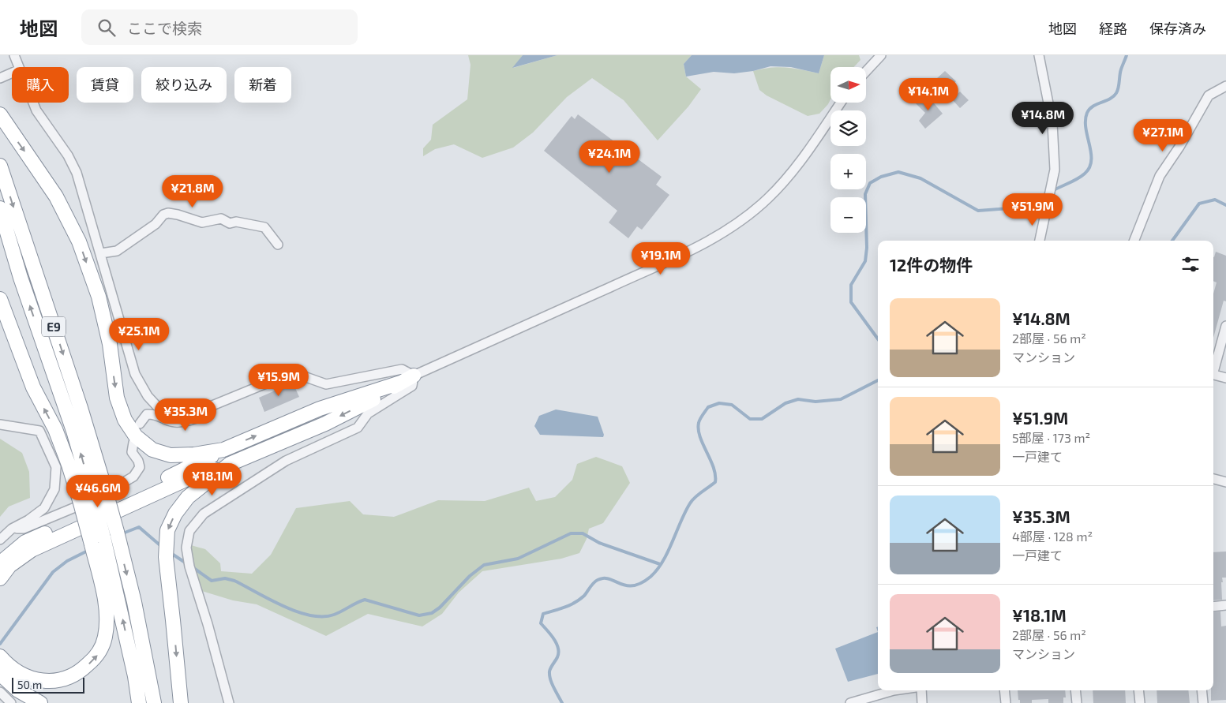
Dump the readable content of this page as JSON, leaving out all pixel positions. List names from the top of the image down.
{
  "streets": {
    "highway": ["E9"]
  },
  "scale_bar": "50 m",
  "north": "right",
  "page": {
    "header": "地図",
    "search": "ここで検索",
    "nav": ["地図", "経路", "保存済み"],
    "map_buttons": ["+", "−"],
    "chip": [
      "購入",
      "賃貸",
      "絞り込み",
      "新着"
    ],
    "price": [
      "¥14.1M",
      "¥14.8M",
      "¥27.1M",
      "¥24.1M",
      "¥21.8M",
      "¥51.9M",
      "¥19.1M",
      "¥25.1M",
      "¥15.9M",
      "¥35.3M",
      "¥18.1M",
      "¥46.6M"
    ],
    "heading": "12件の物件",
    "list": [
      {
        "name": "¥14.8M",
        "note": "2部屋 · 56 m² · マンション"
      },
      {
        "name": "¥51.9M",
        "note": "5部屋 · 173 m² · 一戸建て"
      },
      {
        "name": "¥35.3M",
        "note": "4部屋 · 128 m² · 一戸建て"
      },
      {
        "name": "¥18.1M",
        "note": "2部屋 · 56 m² · マンション"
      }
    ],
    "scale": "50 m"
  }
}
